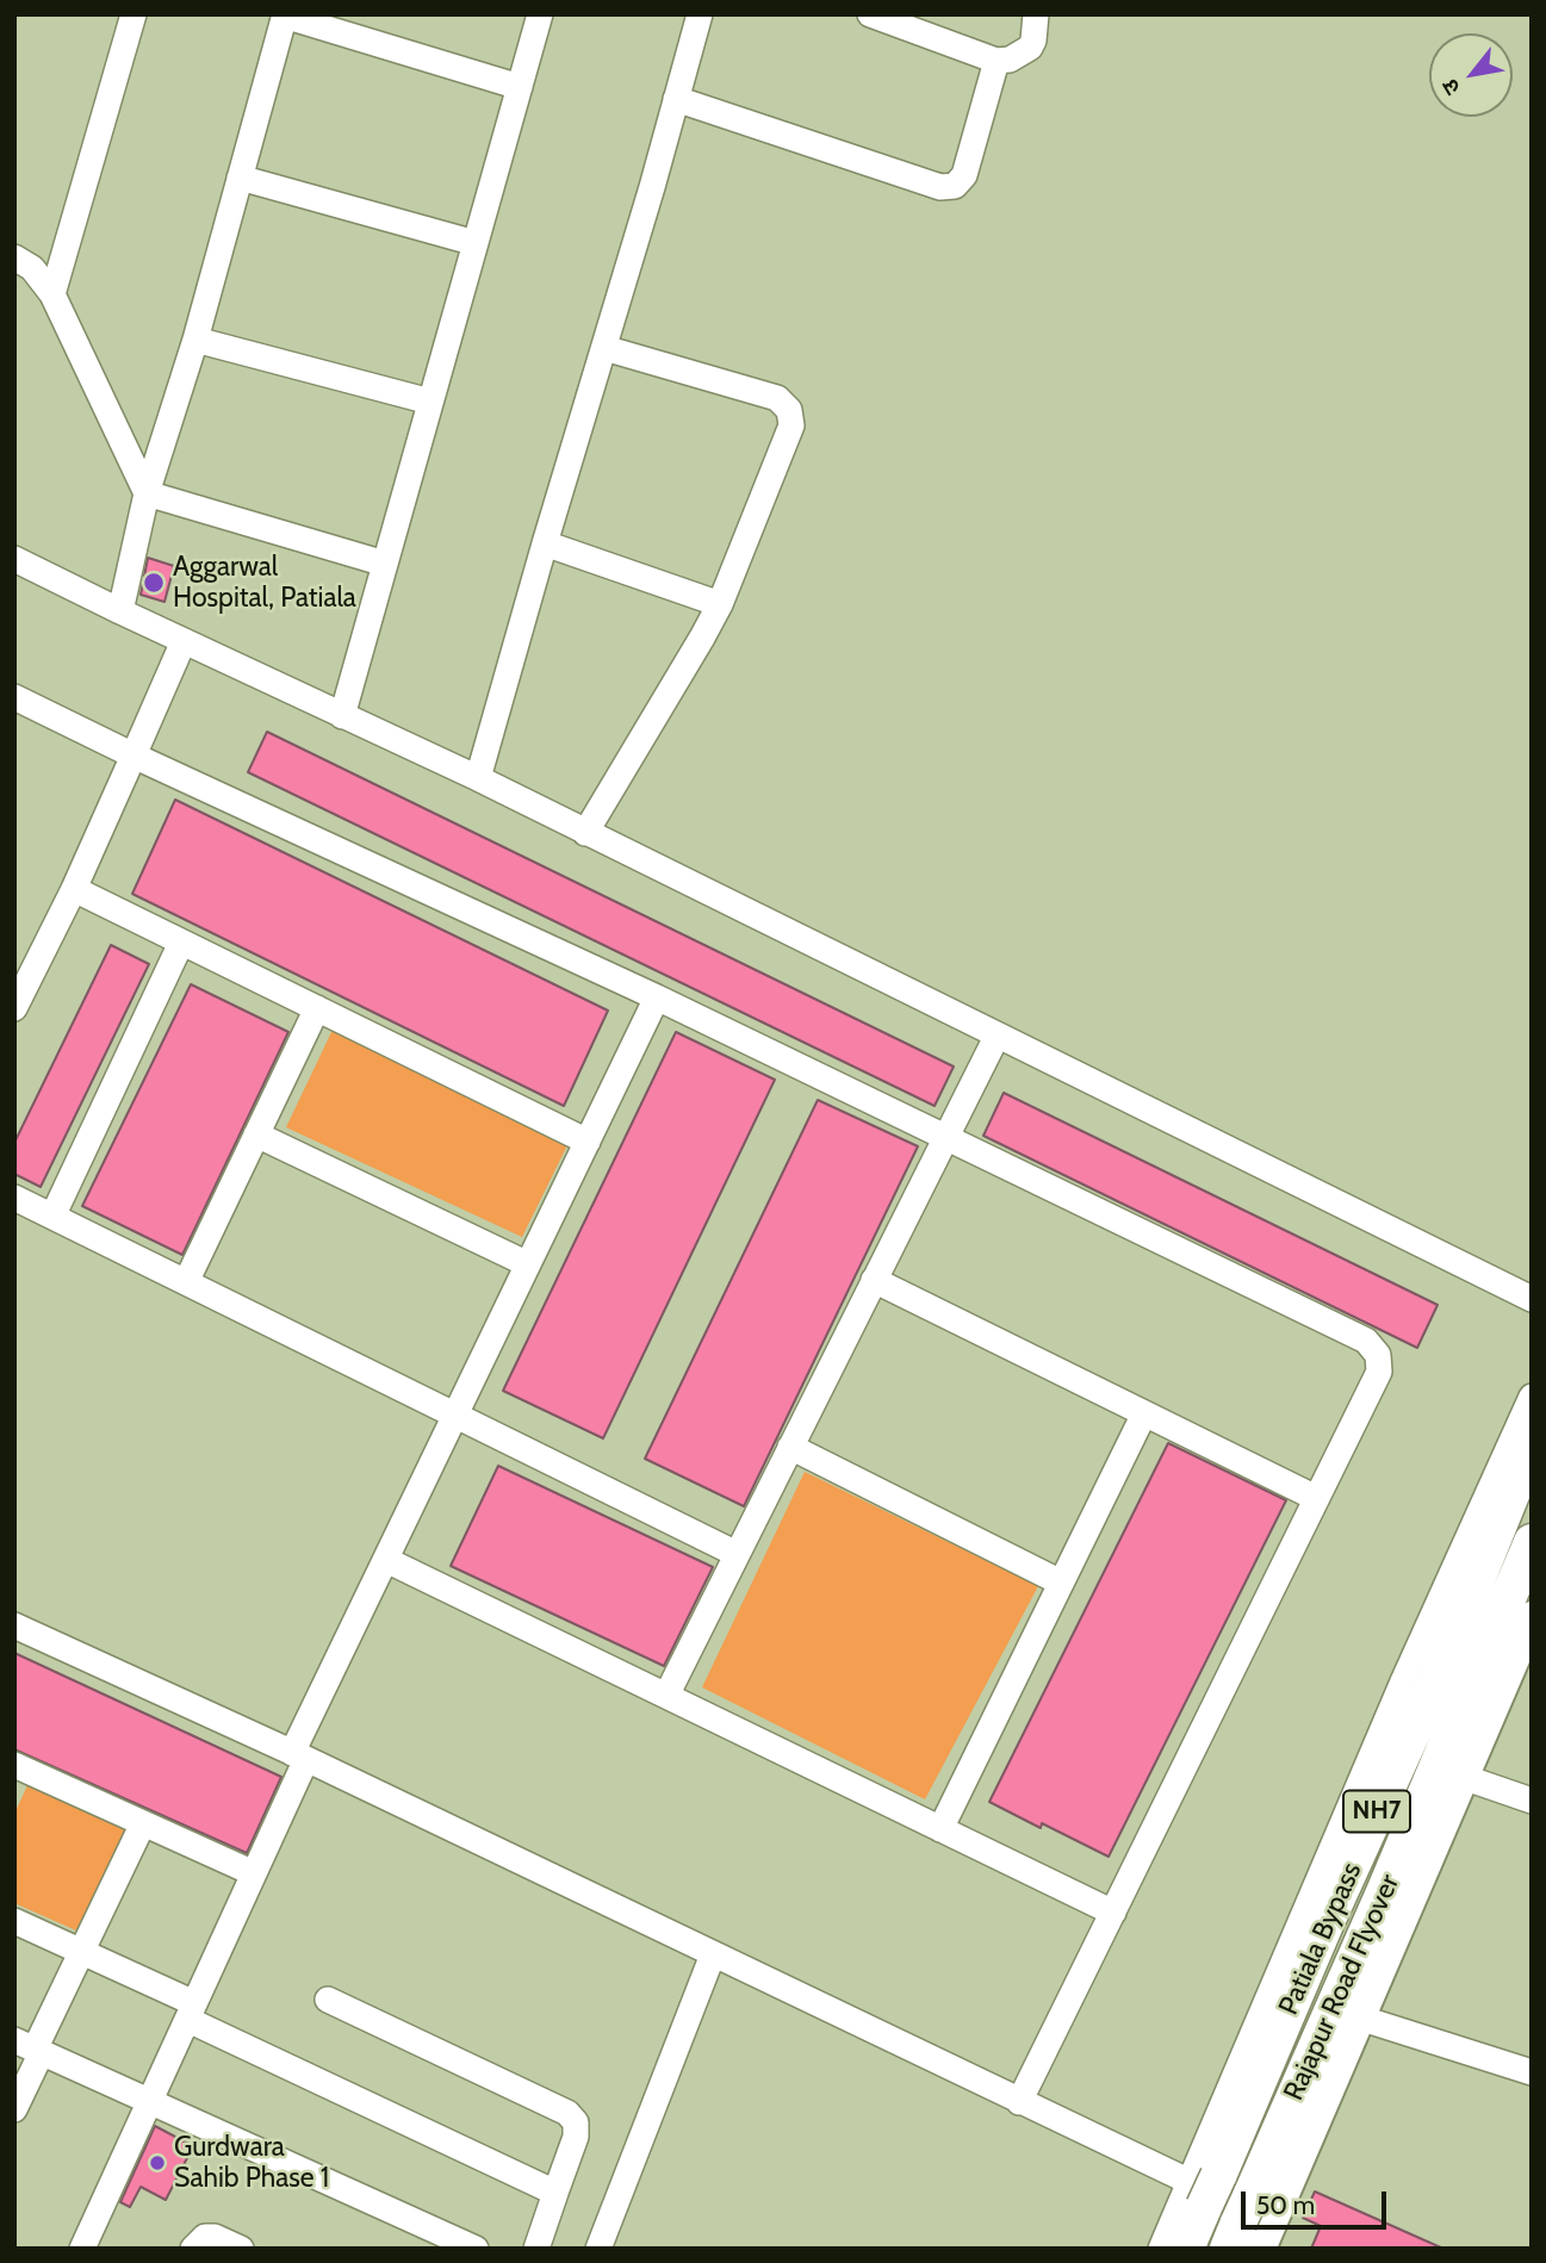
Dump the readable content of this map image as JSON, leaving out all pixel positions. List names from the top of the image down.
{
  "streets": {
    "highway": ["NH7", "Patiala Bypass", "Rajapur Road Flyover"]
  },
  "places": ["Aggarwal Hospital, Patiala", "Gurdwara Sahib Phase 1"],
  "scale_bar": "50 m",
  "north": "bottom left"
}
